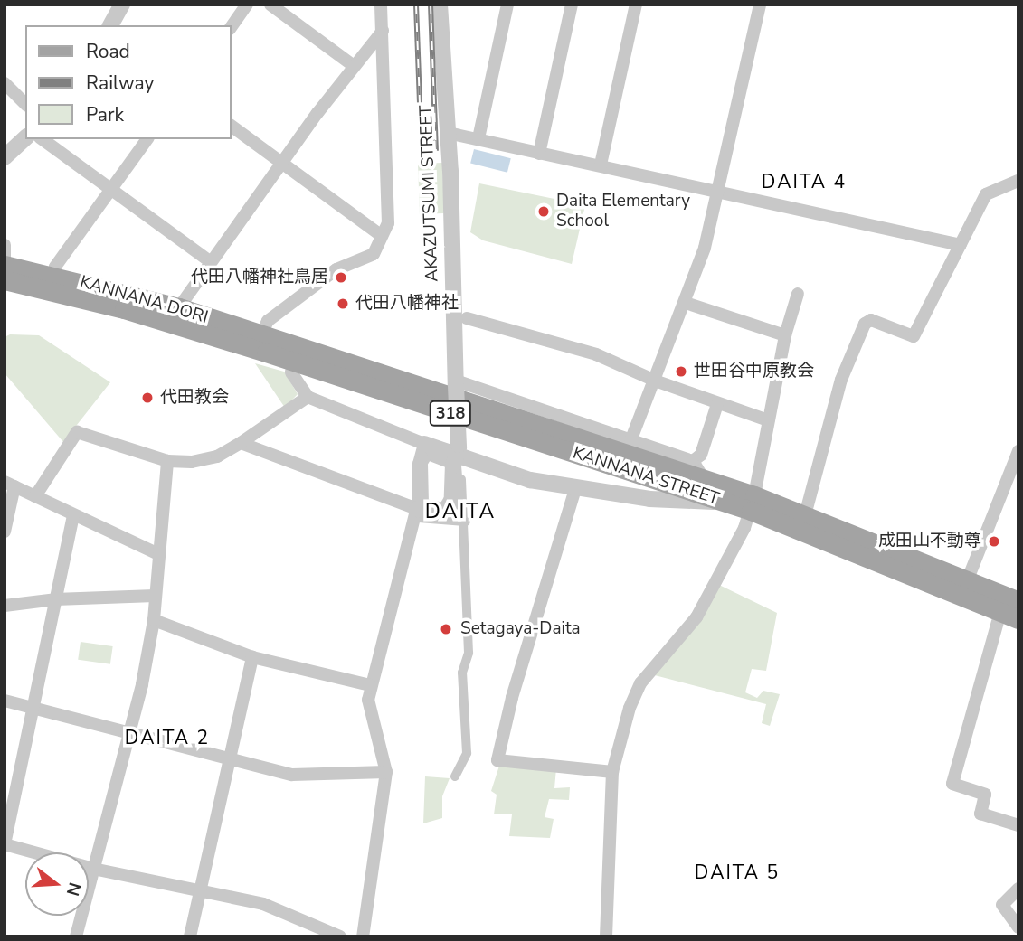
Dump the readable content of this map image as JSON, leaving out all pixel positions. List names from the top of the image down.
{
  "streets": {
    "main road": ["KANNANA DORI", "318", "KANNANA STREET"],
    "street": ["AKAZUTSUMI STREET"]
  },
  "crossings": [
    ["KANNANA DORI", "KANNANA STREET"]
  ],
  "districts": [
    "DAITA 4",
    "DAITA",
    "DAITA 2",
    "DAITA 5"
  ],
  "places": [
    "Daita Elementary School",
    "代田八幡神社鳥居",
    "代田八幡神社",
    "世田谷中原教会",
    "代田教会",
    "成田山不動尊",
    "Setagaya-Daita"
  ],
  "legend": ["Road", "Railway", "Park"],
  "north": "right"
}
